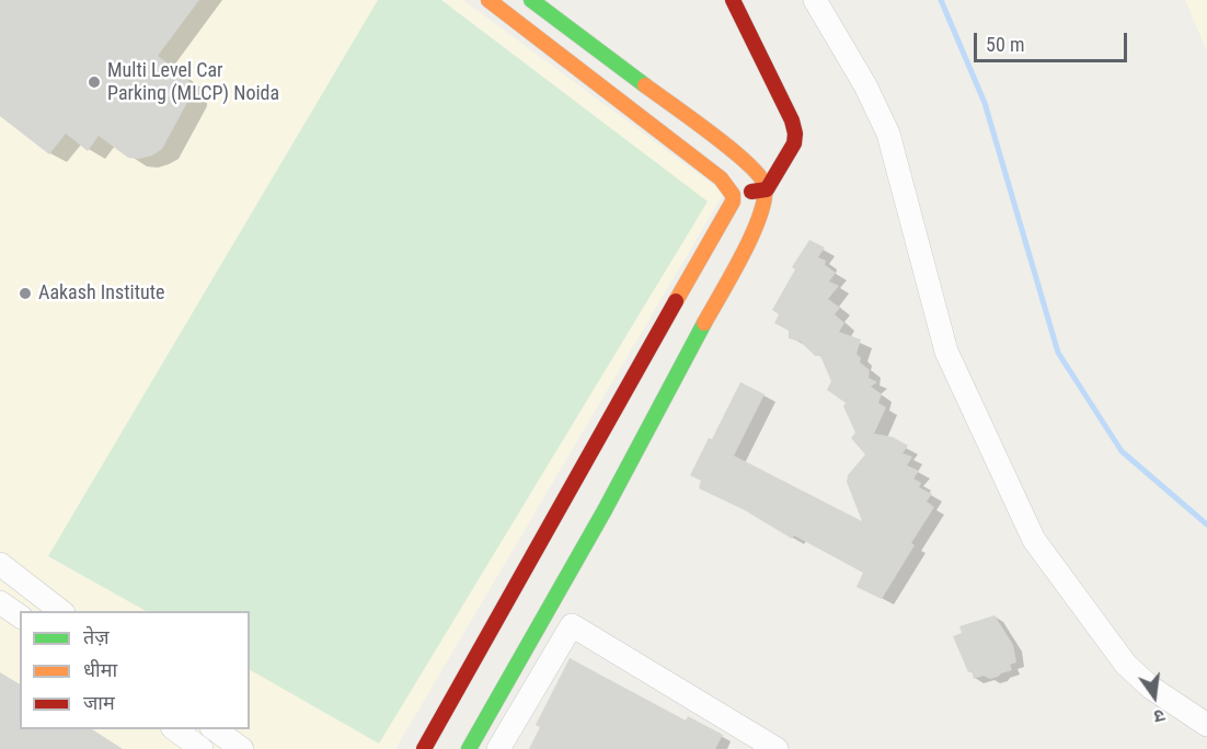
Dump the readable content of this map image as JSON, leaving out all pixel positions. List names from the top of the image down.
{
  "places": ["Multi Level Car Parking (MLCP) Noida", "Aakash Institute"],
  "legend": ["तेज़", "धीमा", "जाम"],
  "scale_bar": "50 m",
  "north": "bottom"
}
